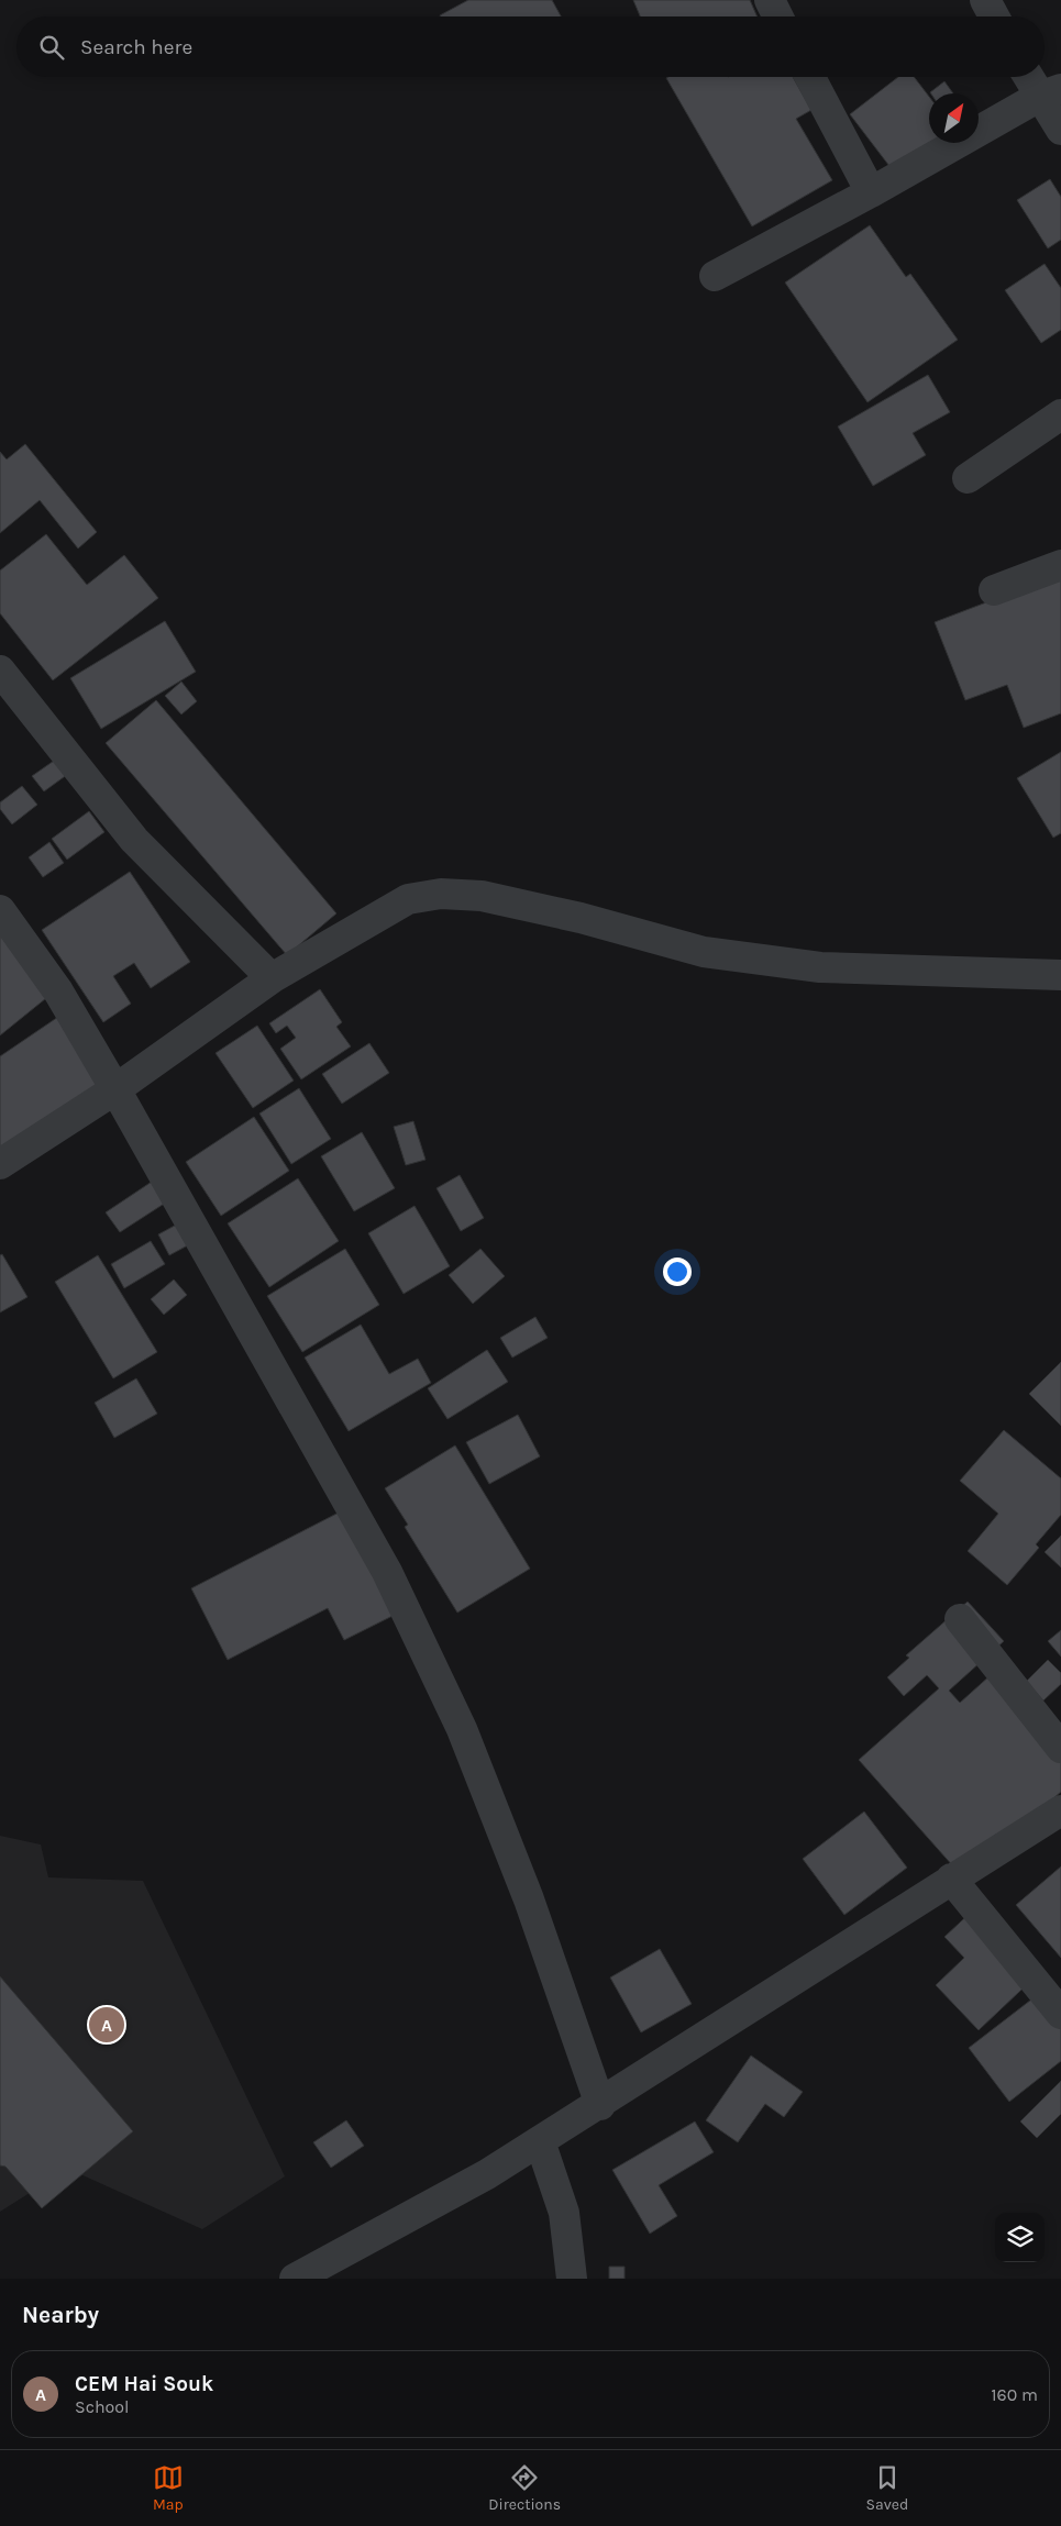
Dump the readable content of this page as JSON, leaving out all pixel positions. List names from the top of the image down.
{
  "north": "top right",
  "page": {
    "search": "Search here",
    "pins": "A",
    "heading": "Nearby",
    "list": [
      {
        "mark": "A",
        "name": "CEM Hai Souk",
        "note": "School",
        "value": "160 m"
      }
    ],
    "nav": ["Map", "Directions", "Saved"]
  }
}
